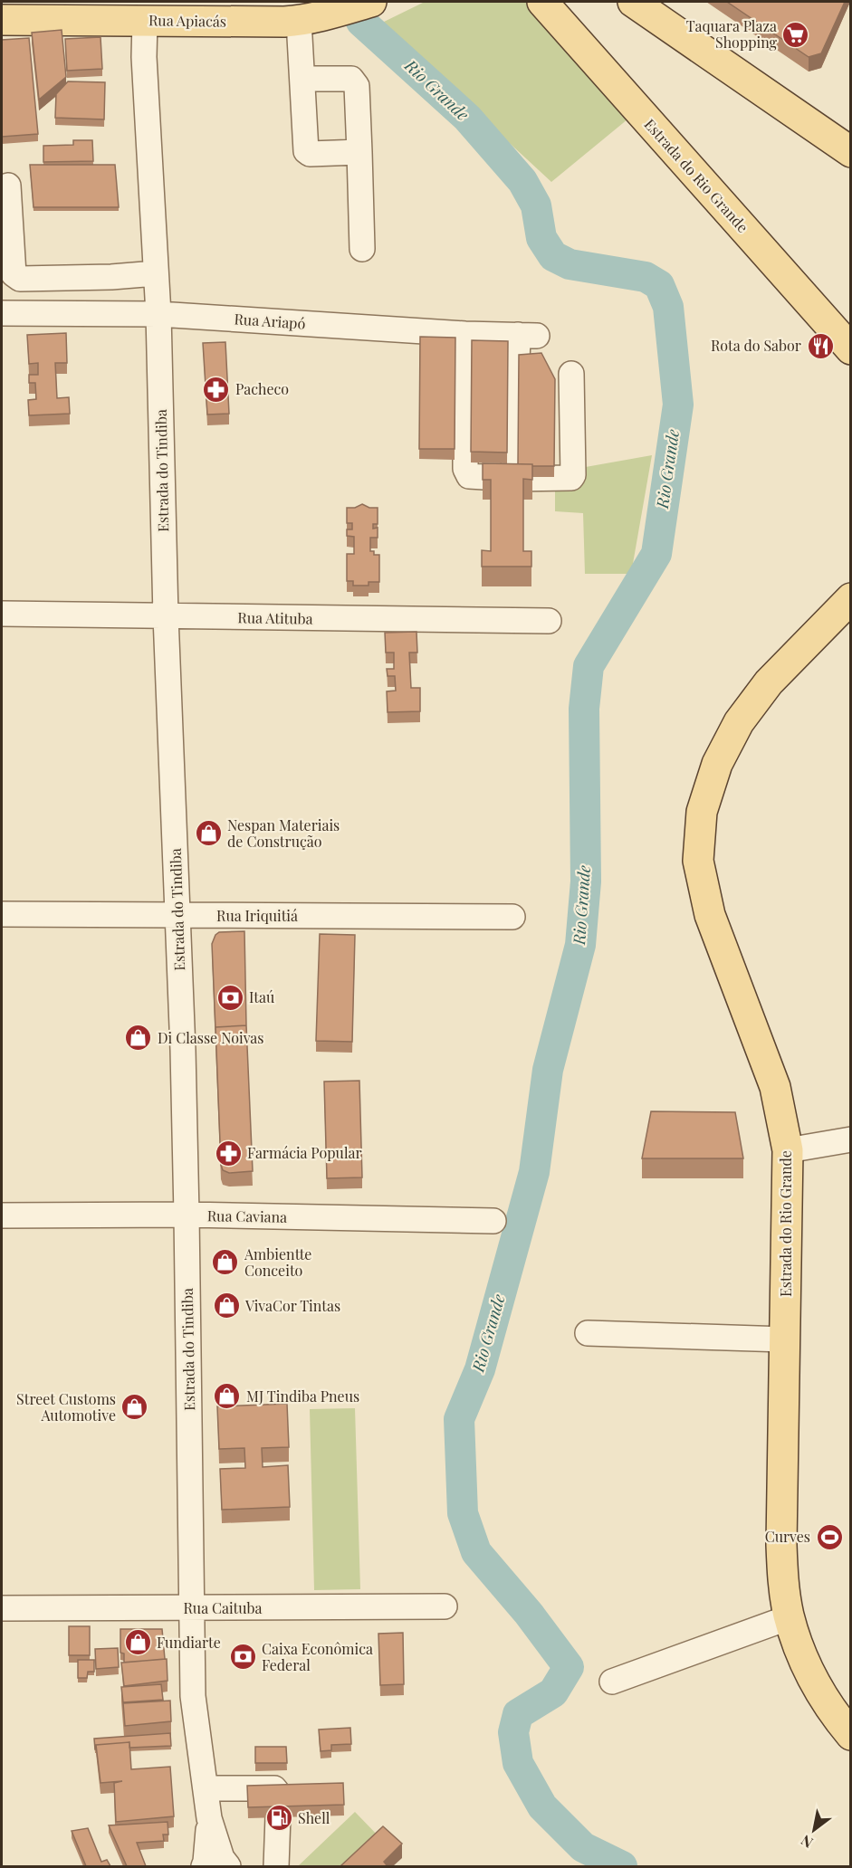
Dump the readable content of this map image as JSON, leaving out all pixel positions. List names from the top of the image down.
{
  "streets": {
    "main road": ["Rua Apiacás", "Estrada do Rio Grande"],
    "street": [
      "Rua Ariapó",
      "Estrada do Tindiba",
      "Rua Atituba",
      "Rua Iriquitiá",
      "Rua Caviana",
      "Rua Caituba"
    ]
  },
  "crossings": [
    ["Rua Apiacás", "Estrada do Tindiba"],
    ["Rua Ariapó", "Estrada do Tindiba"],
    ["Estrada do Tindiba", "Rua Atituba"],
    ["Estrada do Tindiba", "Rua Iriquitiá"],
    ["Estrada do Tindiba", "Rua Caviana"],
    ["Estrada do Tindiba", "Rua Caituba"]
  ],
  "water": ["Rio Grande"],
  "places": {
    "supermarket": ["Taquara Plaza Shopping"],
    "restaurant": ["Rota do Sabor"],
    "pharmacy": ["Pacheco", "Farmácia Popular"],
    "shop": [
      "Nespan Materiais de Construção",
      "Di Classe Noivas",
      "Ambientte Conceito",
      "VivaCor Tintas",
      "MJ Tindiba Pneus",
      "Street Customs Automotive",
      "Fundiarte"
    ],
    "bank": ["Itaú", "Caixa Econômica Federal"],
    "sports": ["Curves"],
    "fuel station": ["Shell"]
  },
  "north": "bottom left"
}
